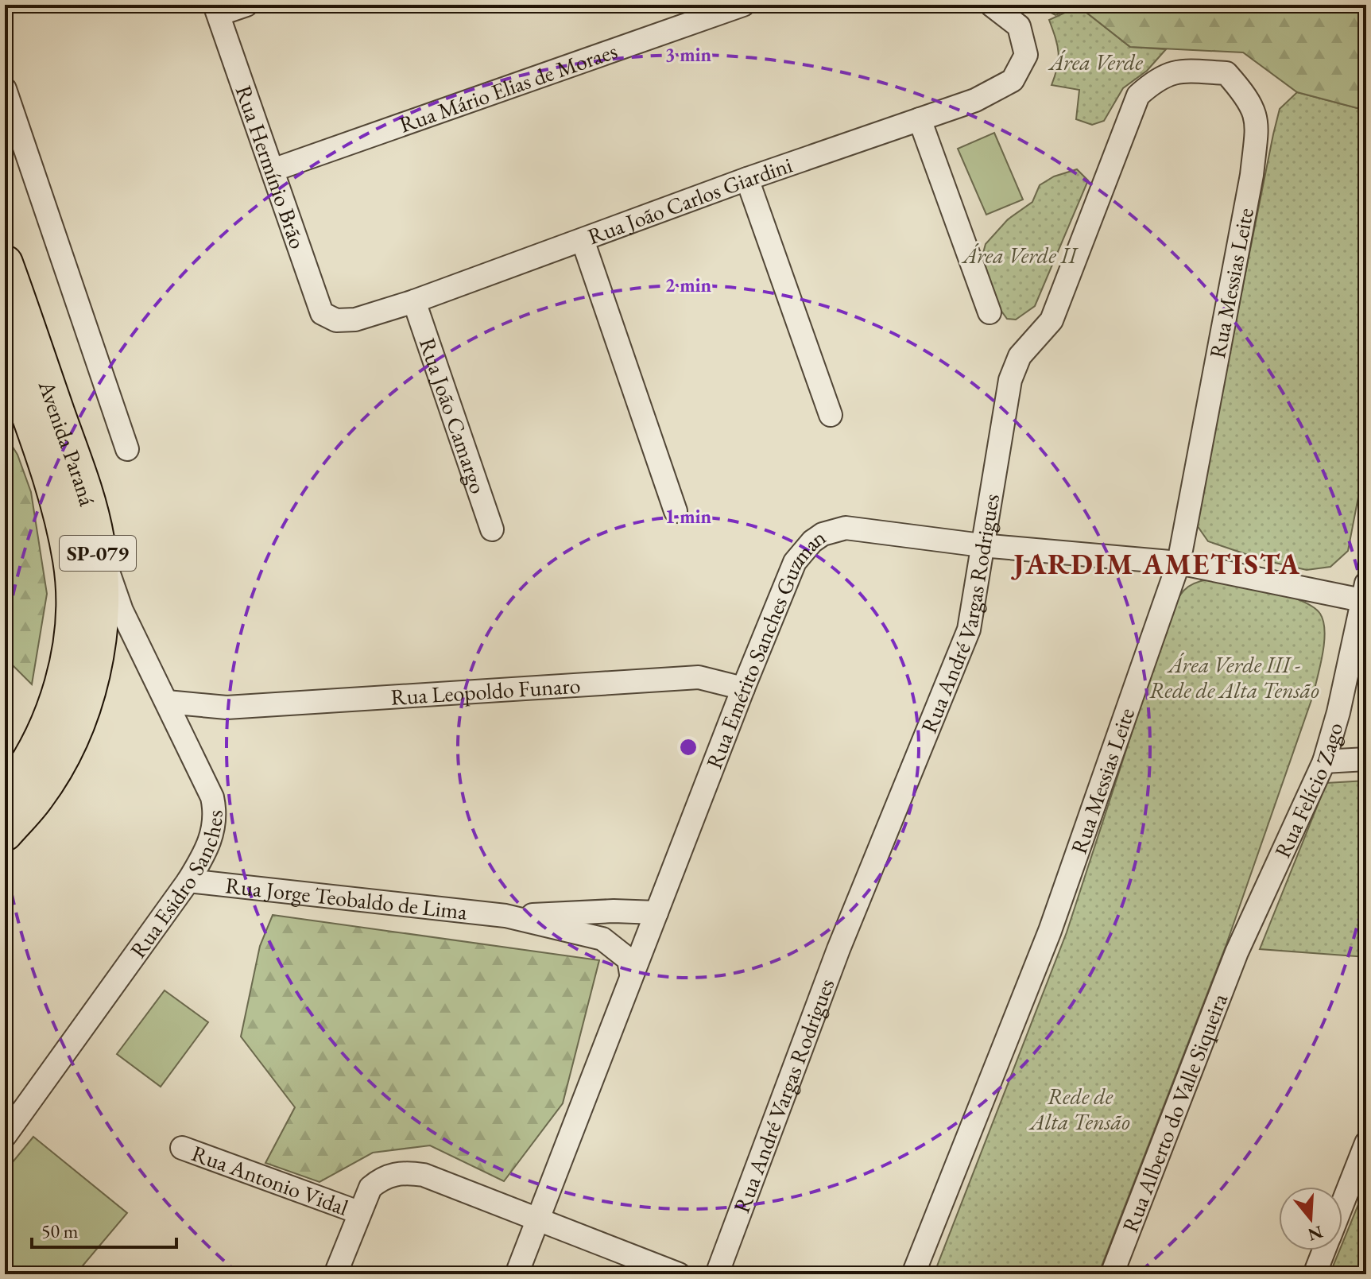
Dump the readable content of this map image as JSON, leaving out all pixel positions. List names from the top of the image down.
{
  "streets": {
    "main road": ["Avenida Paraná", "SP-079"],
    "street": [
      "Rua Mário Elias de Moraes",
      "Rua Hermínio Brão",
      "Rua João Carlos Giardini",
      "Rua Messias Leite",
      "Rua João Camargo",
      "Rua André Vargas Rodrigues",
      "Rua Emérito Sanches Guzman",
      "Rua Leopoldo Funaro",
      "Rua Felício Zago",
      "Rua Esidro Sanches",
      "Rua Jorge Teobaldo de Lima",
      "Rua Alberto do Valle Siqueira",
      "Rua Antonio Vidal"
    ]
  },
  "crossings": [
    ["Rua Mário Elias de Moraes", "Rua Hermínio Brão"],
    ["Rua Hermínio Brão", "Rua João Carlos Giardini"],
    ["Rua João Carlos Giardini", "Rua João Camargo"],
    ["Rua Messias Leite", "Rua André Vargas Rodrigues"],
    ["Rua Messias Leite", "Rua Emérito Sanches Guzman"],
    ["Avenida Paraná", "Rua Esidro Sanches"],
    ["Rua André Vargas Rodrigues", "Rua Emérito Sanches Guzman"],
    ["Rua Emérito Sanches Guzman", "Rua Leopoldo Funaro"],
    ["Rua Emérito Sanches Guzman", "Rua Felício Zago"],
    ["Rua Emérito Sanches Guzman", "Rua Jorge Teobaldo de Lima"],
    ["Rua Leopoldo Funaro", "Rua Esidro Sanches"],
    ["Rua Felício Zago", "Rua Alberto do Valle Siqueira"],
    ["Rua Esidro Sanches", "Rua Jorge Teobaldo de Lima"]
  ],
  "districts": ["JARDIM AMETISTA"],
  "parks": [
    "Área Verde",
    "Área Verde II",
    "Área Verde III - Rede de Alta Tensão",
    "Rede de Alta Tensão"
  ],
  "scale_bar": "50 m",
  "north": "bottom",
  "rings": ["3 min", "2 min", "1 min"]
}
